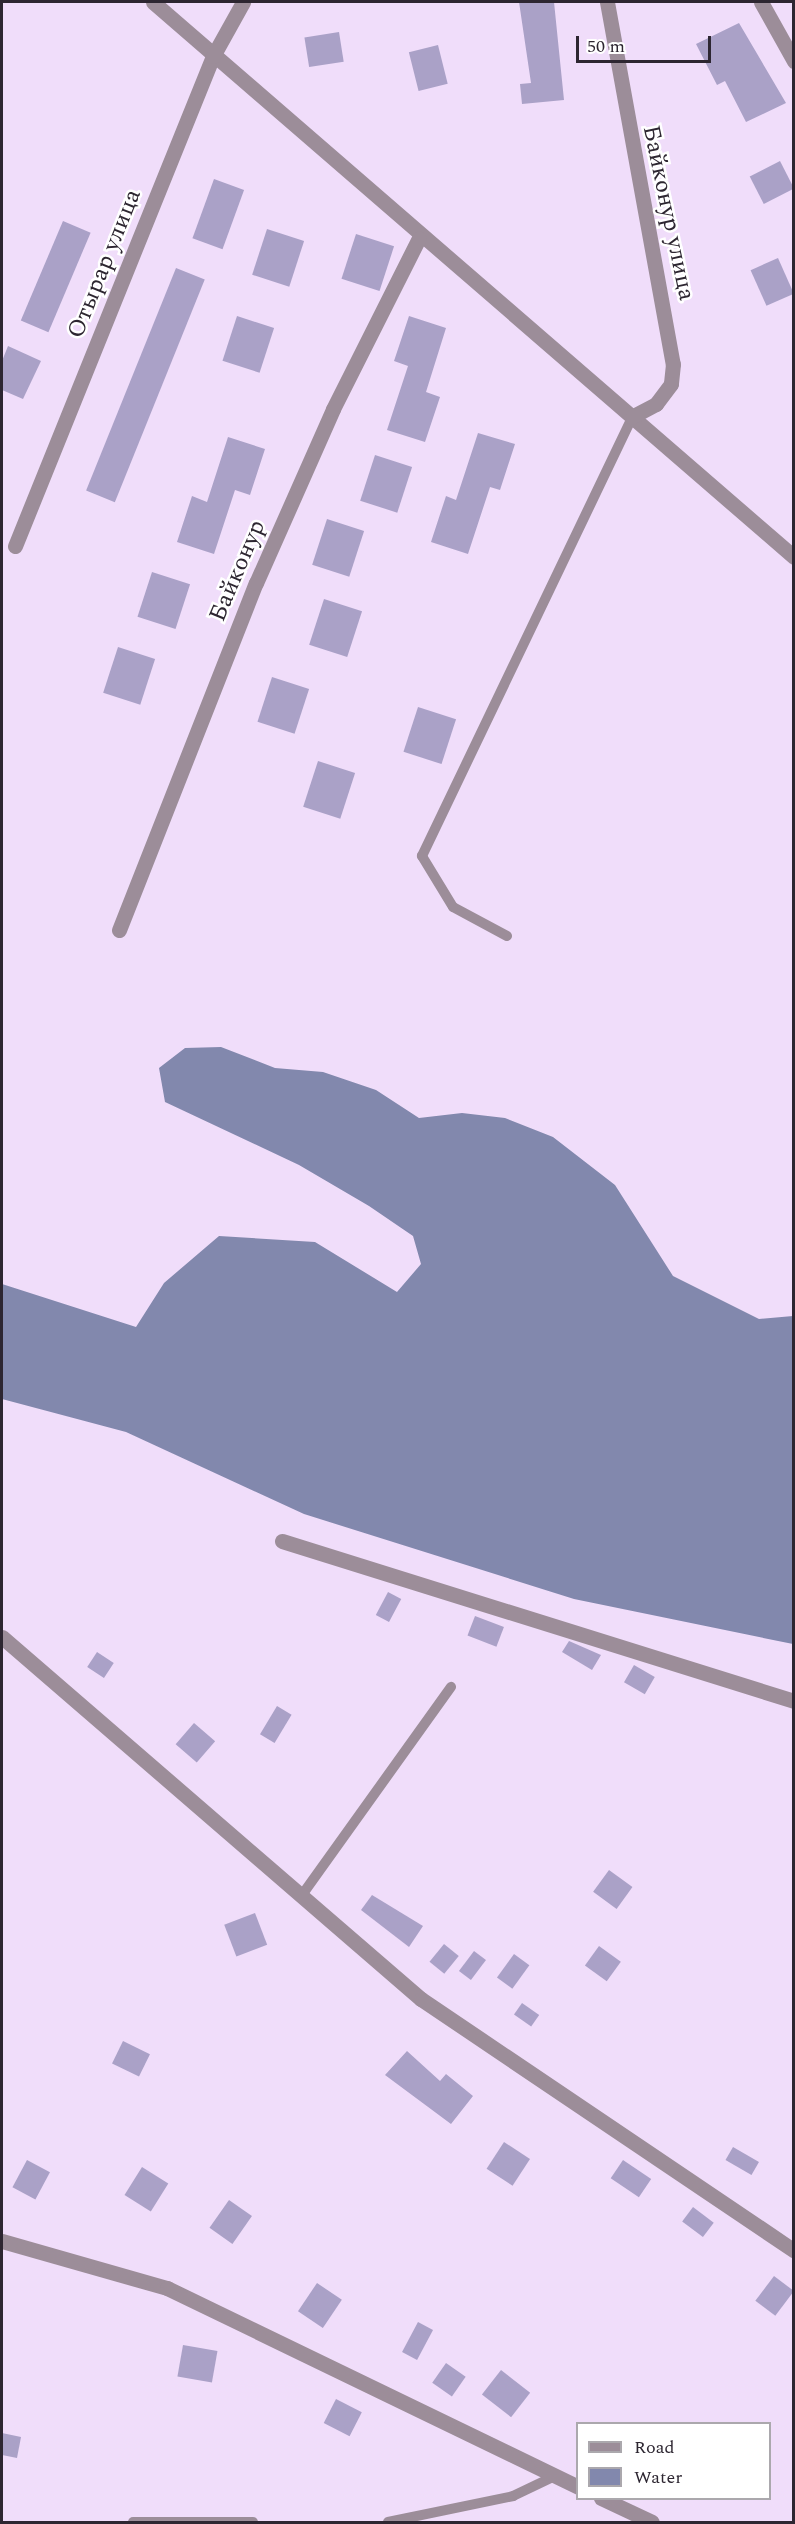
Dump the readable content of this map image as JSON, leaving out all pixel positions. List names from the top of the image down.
{
  "streets": {
    "street": ["Байконур улица", "Отырар улица", "Байконур"]
  },
  "legend": ["Road", "Water"],
  "scale_bar": "50 m"
}
